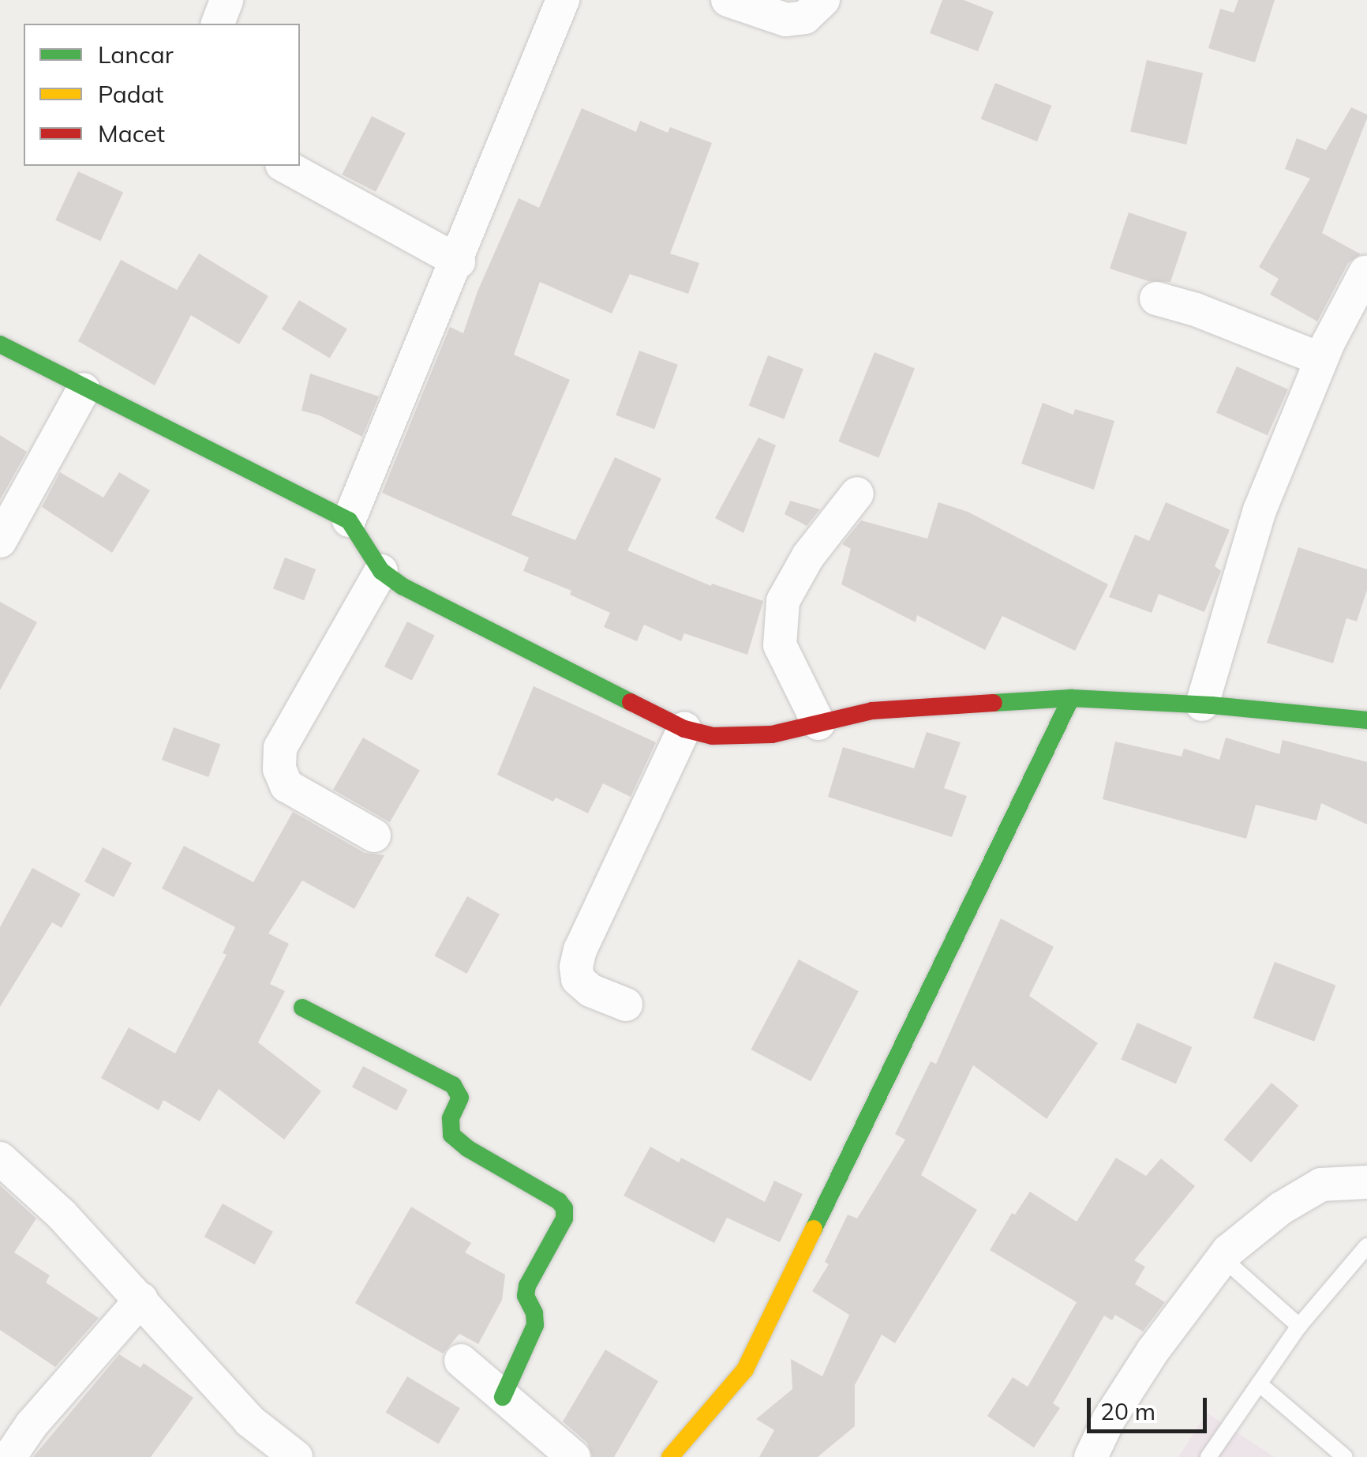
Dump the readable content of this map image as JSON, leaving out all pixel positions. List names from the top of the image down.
{
  "legend": ["Lancar", "Padat", "Macet"],
  "scale_bar": "20 m"
}
